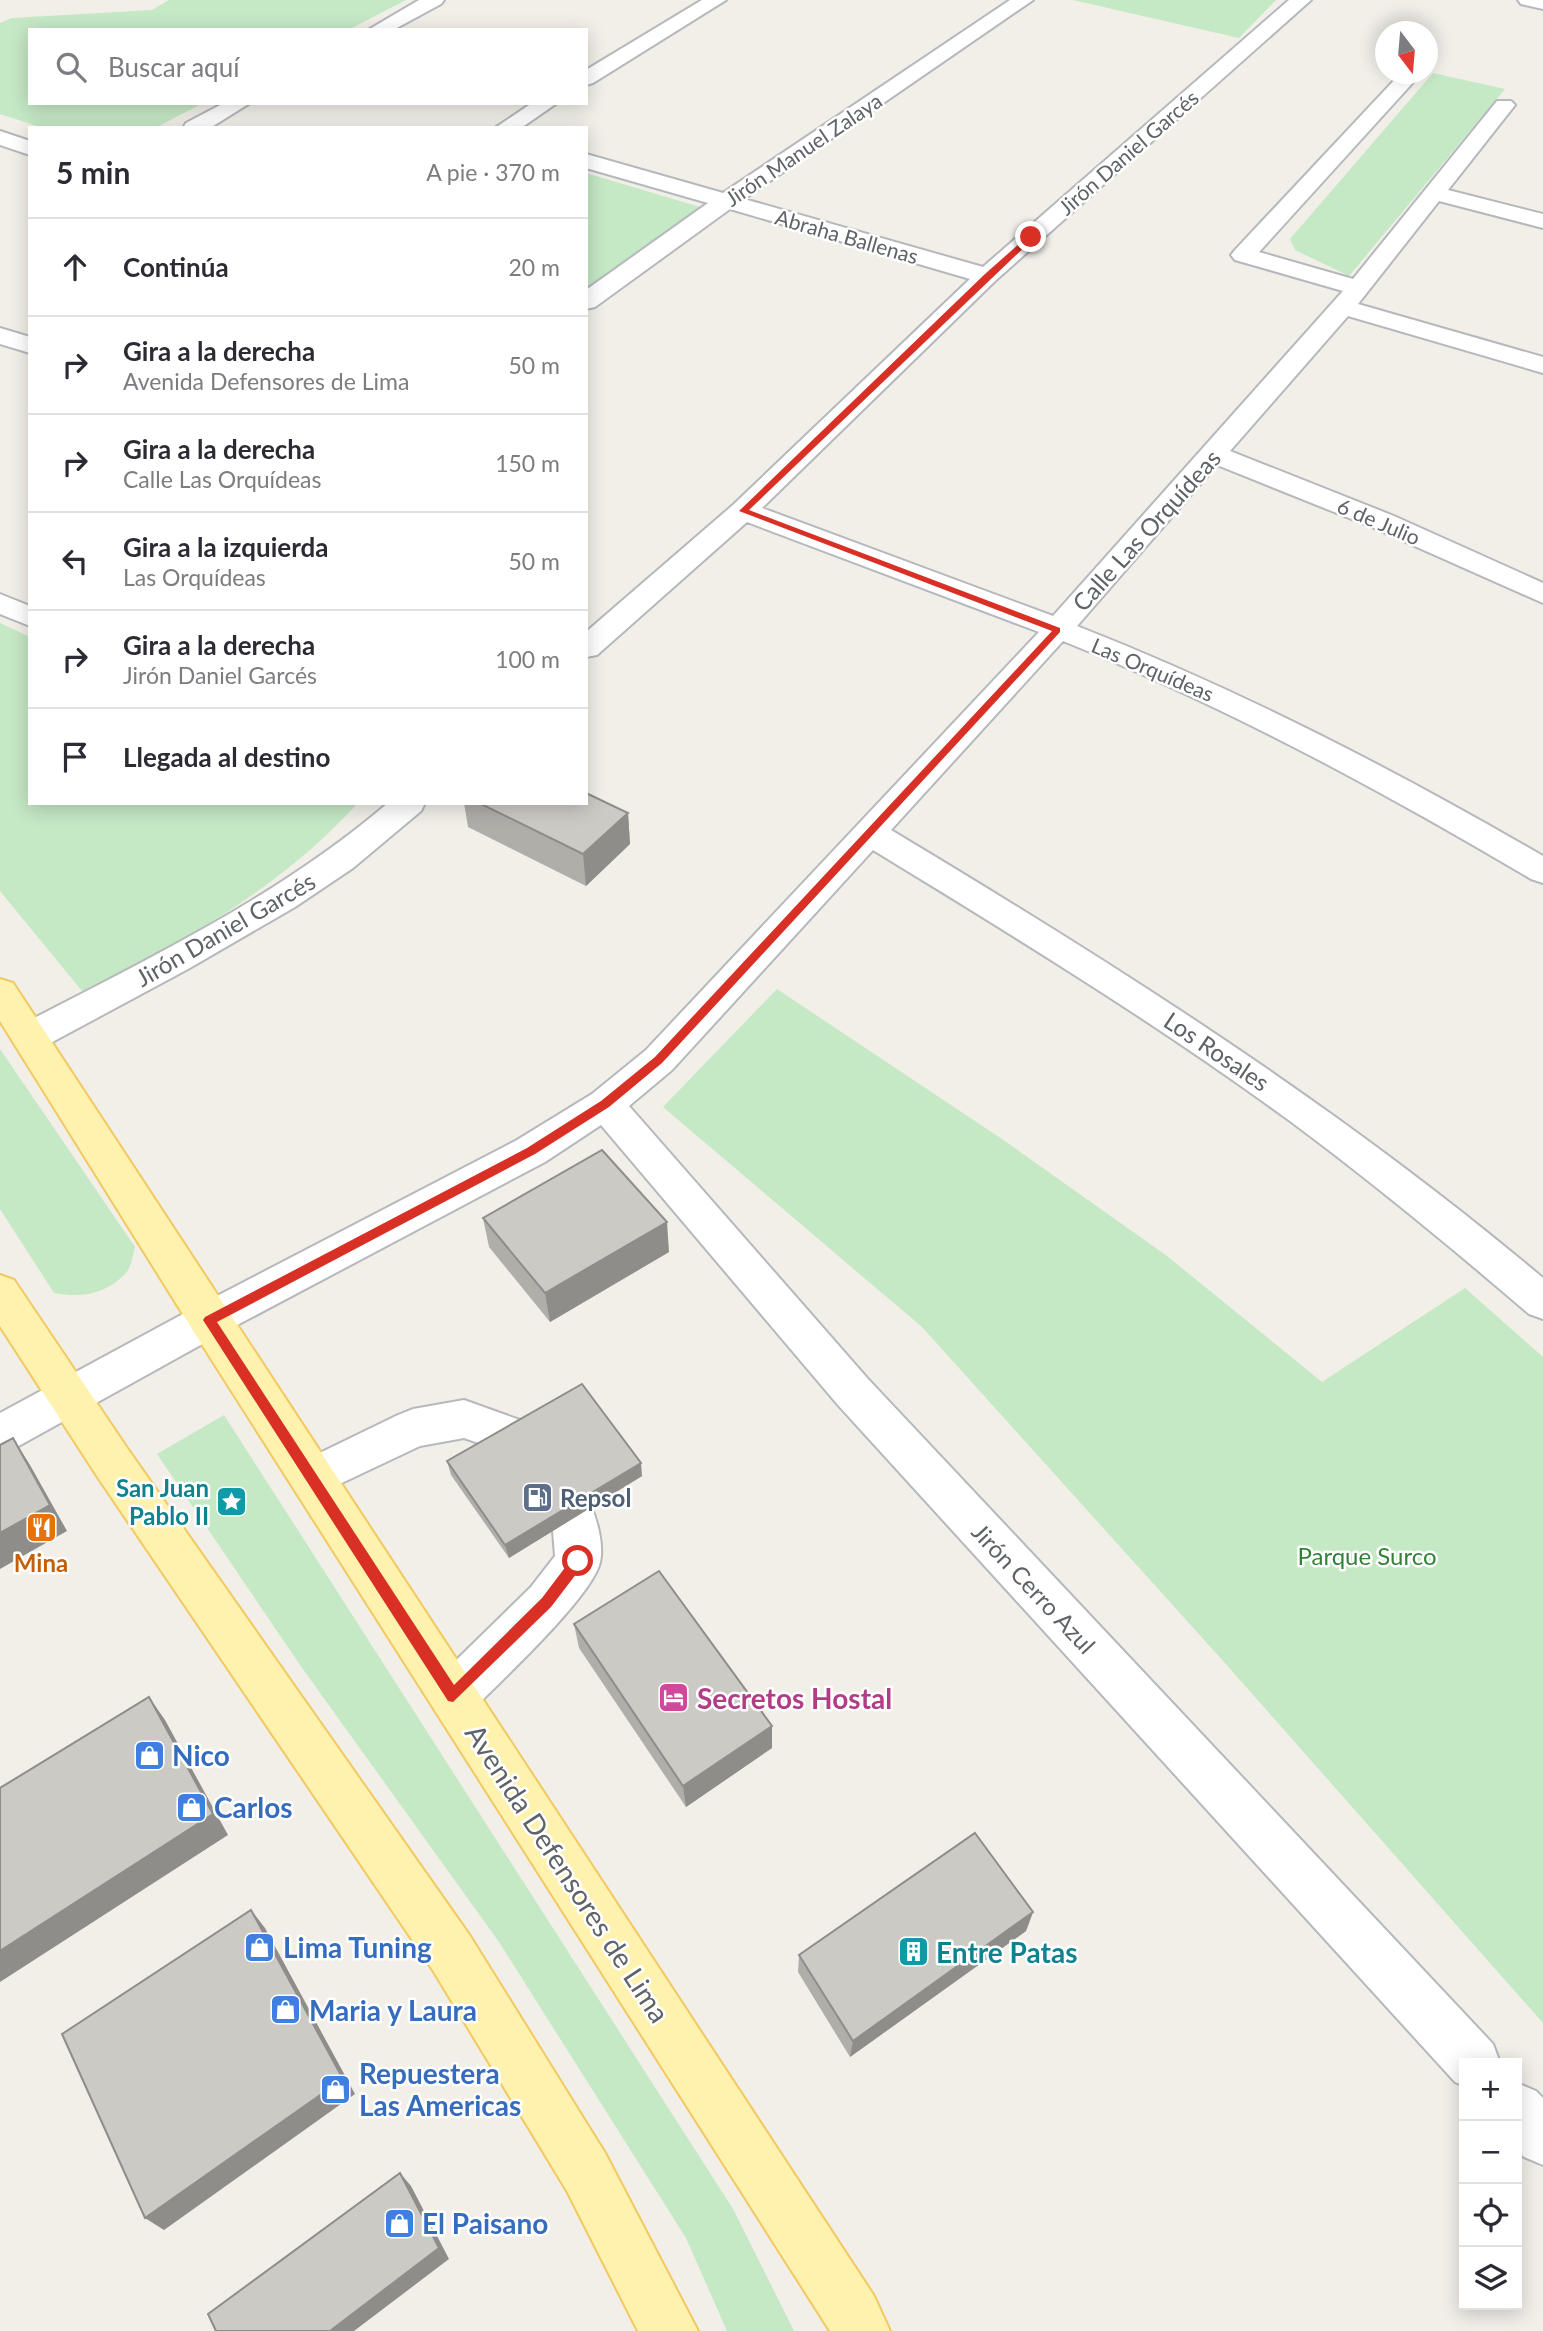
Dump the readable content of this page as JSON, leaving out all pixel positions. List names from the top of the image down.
{
  "streets": {
    "main road": ["Avenida Defensores de Lima"],
    "street": [
      "Jirón Manuel Zalaya",
      "Jirón Daniel Garcés",
      "Abraha Ballenas",
      "6 de Julio",
      "Calle Las Orquídeas",
      "Las Orquídeas",
      "Los Rosales",
      "Jirón Cerro Azul"
    ]
  },
  "crossings": [
    ["Jirón Manuel Zalaya", "Abraha Ballenas"],
    ["Jirón Daniel Garcés", "Abraha Ballenas"],
    ["Jirón Daniel Garcés", "Las Orquídeas"],
    ["Jirón Daniel Garcés", "Avenida Defensores de Lima"],
    ["6 de Julio", "Calle Las Orquídeas"],
    ["Calle Las Orquídeas", "Las Orquídeas"],
    ["Calle Las Orquídeas", "Los Rosales"],
    ["Calle Las Orquídeas", "Jirón Cerro Azul"],
    ["Calle Las Orquídeas", "Avenida Defensores de Lima"]
  ],
  "parks": ["Parque Surco"],
  "places": {
    "fuel station": ["Repsol"],
    "place": ["San Juan Pablo II"],
    "restaurant": ["Mina"],
    "hotel": ["Secretos Hostal"],
    "shop": [
      "Nico",
      "Carlos",
      "Lima Tuning",
      "Maria y Laura",
      "Repuestera Las Americas",
      "El Paisano"
    ],
    "building": ["Entre Patas"]
  },
  "north": "bottom",
  "page": {
    "search": "Buscar aquí",
    "heading": ["5 min", "A pie · 370 m"],
    "list": [
      ["Continúa", "20 m"],
      ["Gira a la derecha", "Avenida Defensores de Lima", "50 m"],
      ["Gira a la derecha", "Calle Las Orquídeas", "150 m"],
      ["Gira a la izquierda", "Las Orquídeas", "50 m"],
      ["Gira a la derecha", "Jirón Daniel Garcés", "100 m"],
      "Llegada al destino"
    ],
    "map_buttons": ["+", "−"]
  }
}
